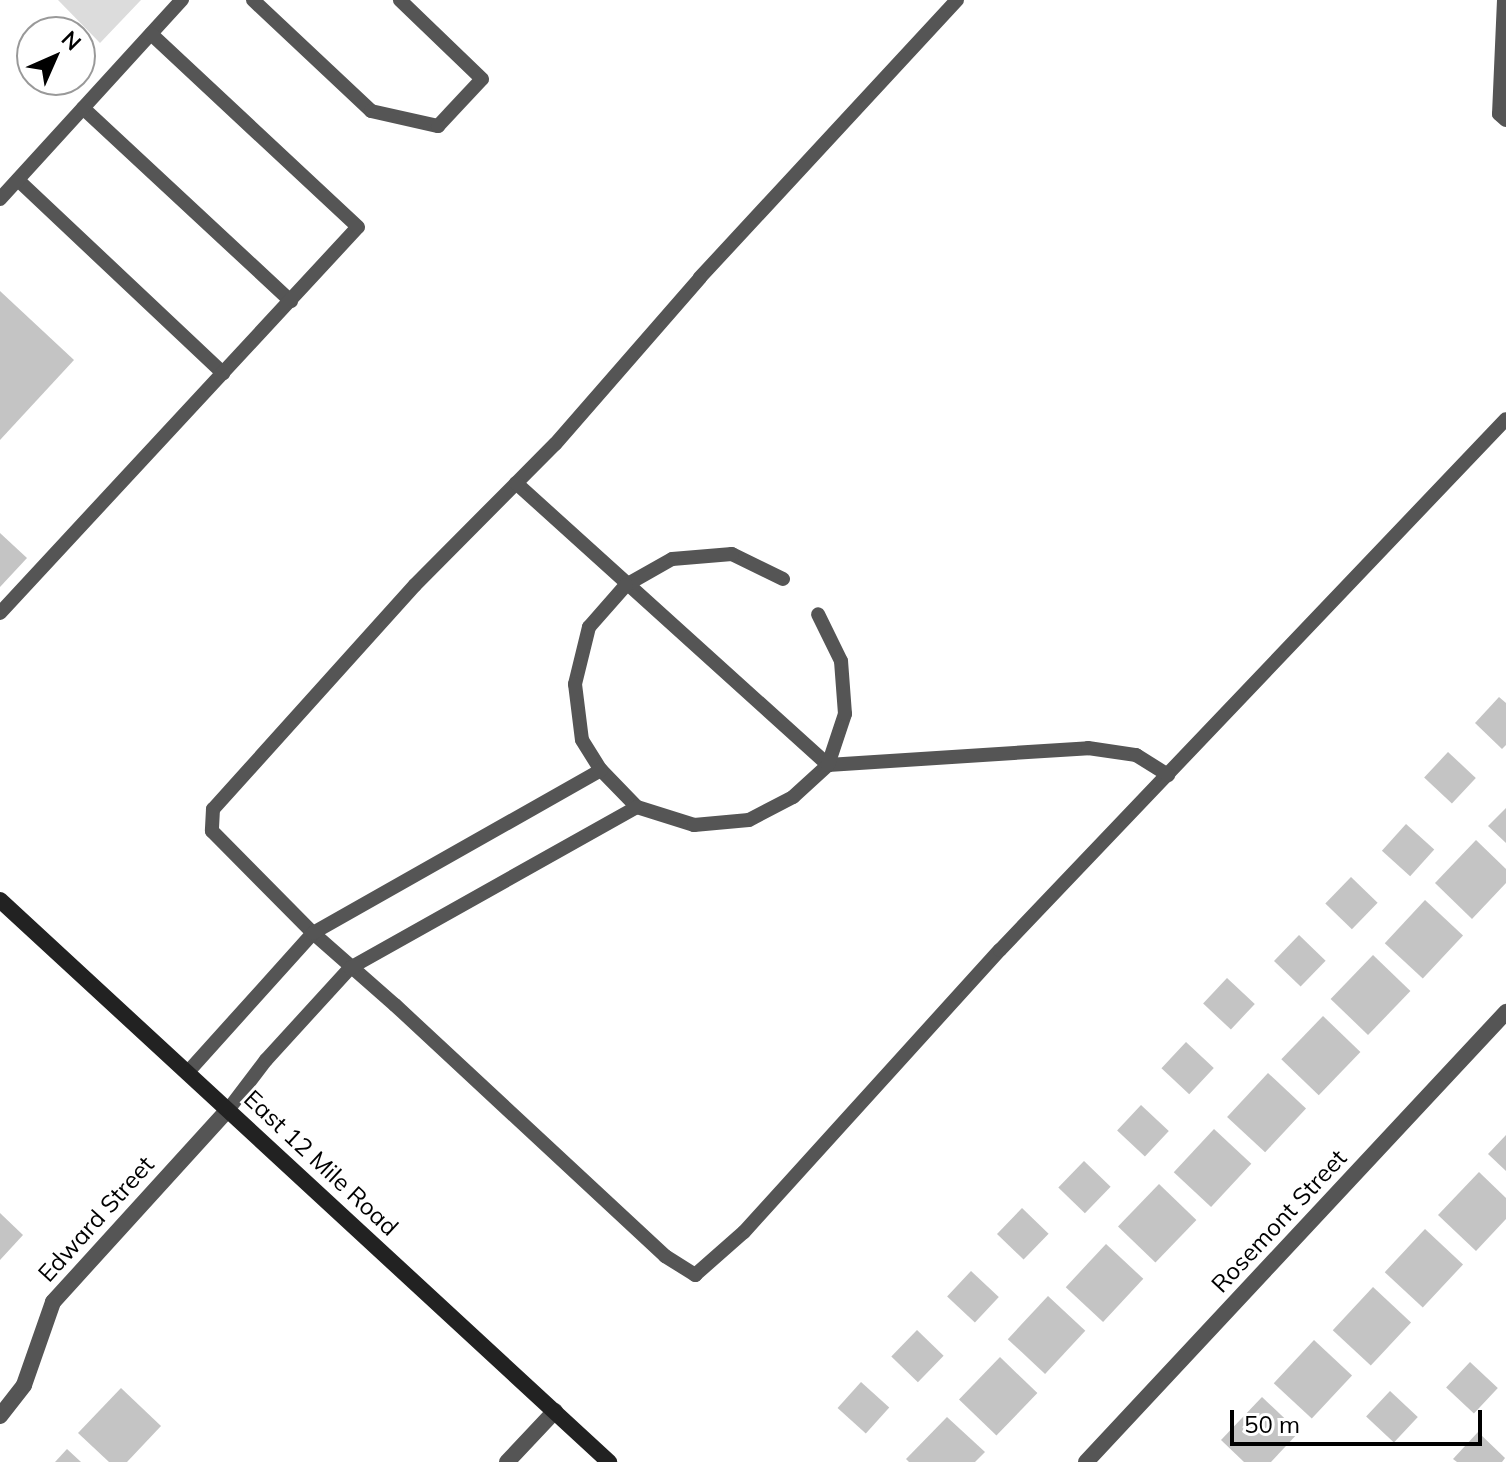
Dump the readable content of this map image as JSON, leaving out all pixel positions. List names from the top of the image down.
{
  "streets": {
    "main road": ["East 12 Mile Road"],
    "street": ["Edward Street", "Rosemont Street"]
  },
  "crossings": [
    ["East 12 Mile Road", "Edward Street"]
  ],
  "scale_bar": "50 m",
  "north": "top right"
}
